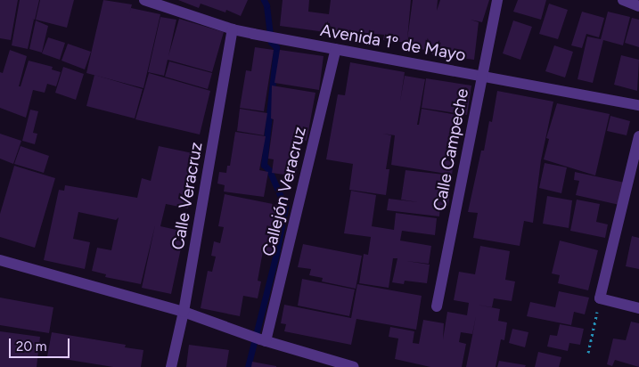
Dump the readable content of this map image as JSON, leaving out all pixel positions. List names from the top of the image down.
{
  "streets": {
    "street": [
      "Avenida 1º de Mayo",
      "Calle Campeche",
      "Callejón Veracruz",
      "Calle Veracruz"
    ]
  },
  "crossings": [
    ["Avenida 1º de Mayo", "Calle Campeche"],
    ["Avenida 1º de Mayo", "Callejón Veracruz"],
    ["Avenida 1º de Mayo", "Calle Veracruz"]
  ],
  "scale_bar": "20 m"
}
